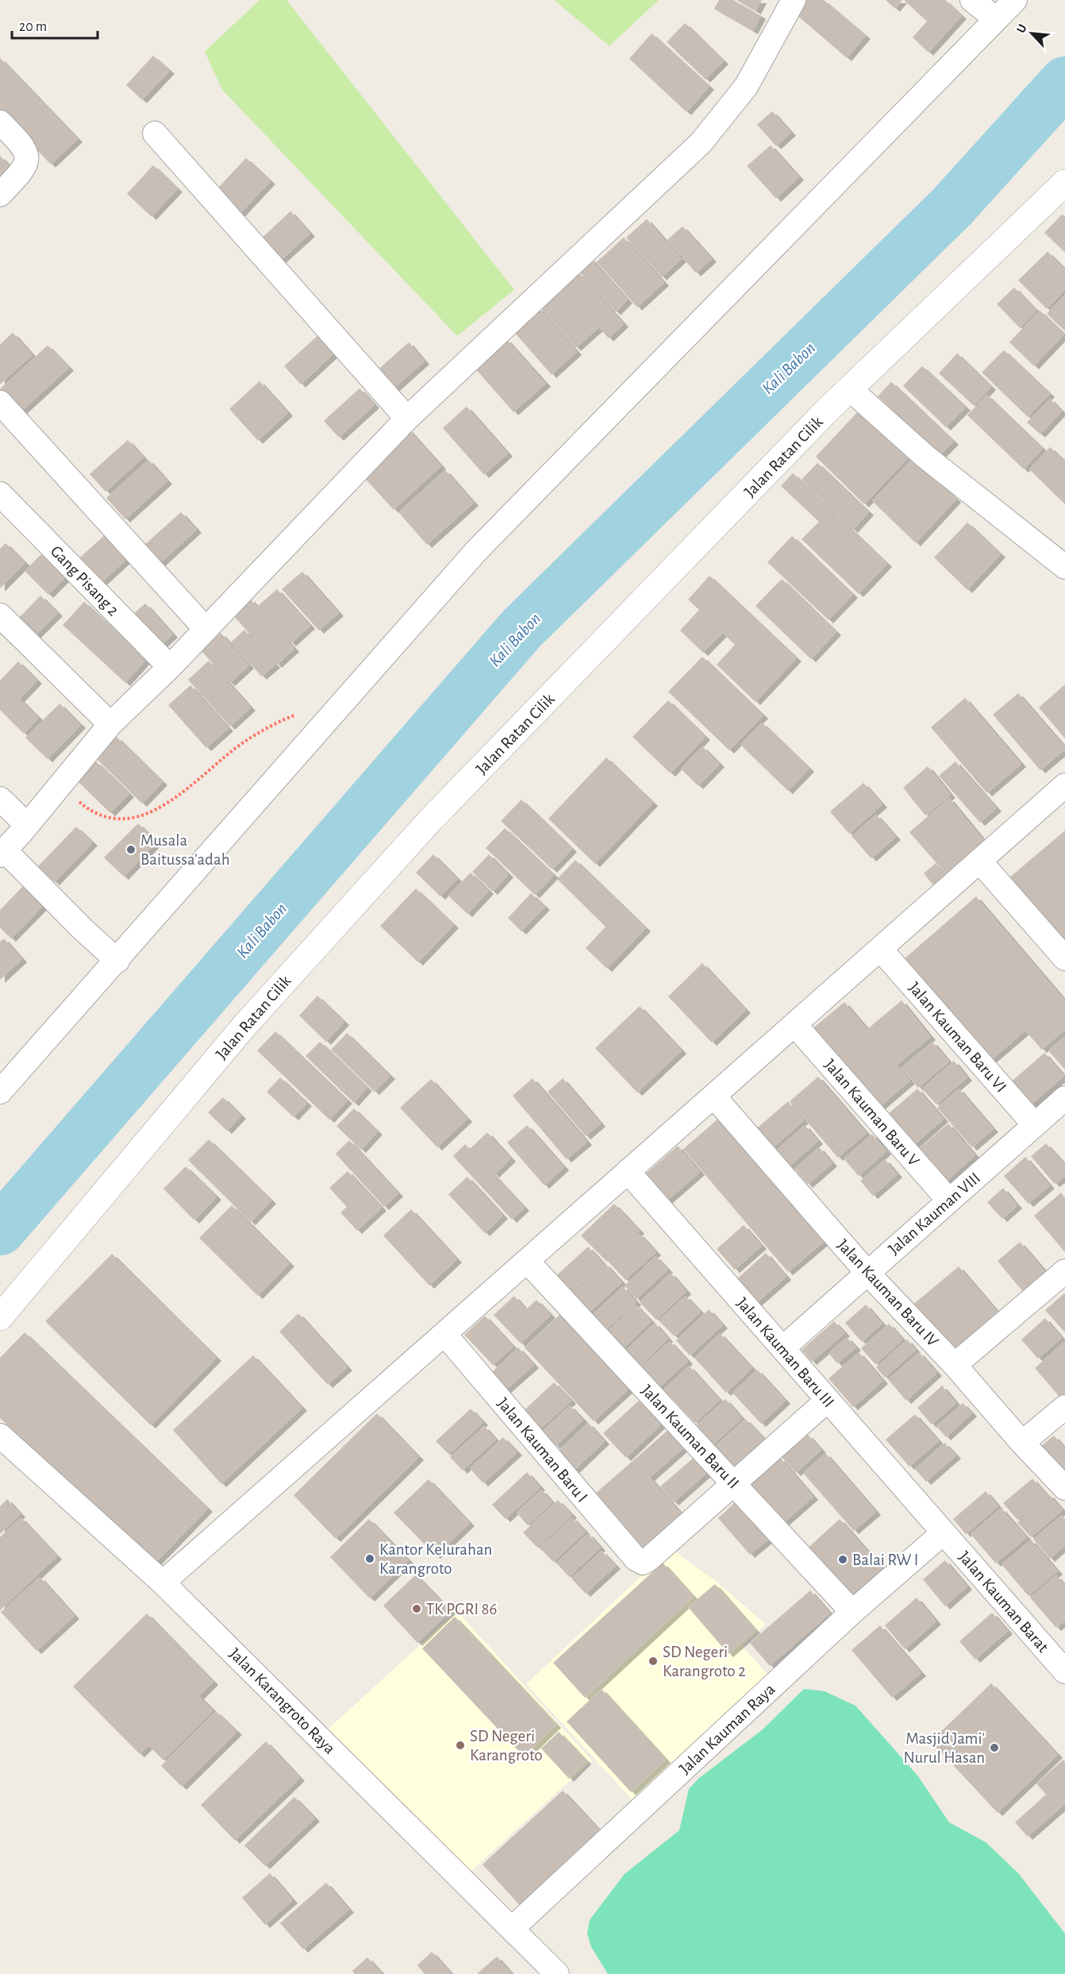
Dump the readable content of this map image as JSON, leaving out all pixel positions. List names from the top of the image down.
{
  "streets": {
    "street": [
      "Jalan Ratan Cilik",
      "Gang Pisang 2",
      "Jalan Kauman Baru VI",
      "Jalan Kauman Baru V",
      "Jalan Kauman VIII",
      "Jalan Kauman Baru IV",
      "Jalan Kauman Baru III",
      "Jalan Kauman Baru II",
      "Jalan Kauman Baru I",
      "Jalan Kauman Barat",
      "Jalan Karangroto Raya",
      "Jalan Kauman Raya"
    ]
  },
  "crossings": [
    ["Jalan Kauman Baru VI", "Jalan Kauman VIII"],
    ["Jalan Kauman Baru V", "Jalan Kauman VIII"],
    ["Jalan Kauman VIII", "Jalan Kauman Baru IV"],
    ["Jalan Kauman VIII", "Jalan Kauman Baru III"],
    ["Jalan Kauman Baru III", "Jalan Kauman Barat"],
    ["Jalan Kauman Baru III", "Jalan Kauman Raya"],
    ["Jalan Kauman Baru II", "Jalan Kauman Baru I"],
    ["Jalan Kauman Baru II", "Jalan Kauman Raya"],
    ["Jalan Kauman Barat", "Jalan Kauman Raya"],
    ["Jalan Karangroto Raya", "Jalan Kauman Raya"]
  ],
  "water": ["Kali Babon"],
  "places": [
    "Musala Baitussa'adah",
    "Kantor Kelurahan Karangroto",
    "Balai RW I",
    "TK PGRI 86",
    "SD Negeri Karangroto 2",
    "SD Negeri Karangroto",
    "Masjid Jami' Nurul Hasan"
  ],
  "scale_bar": "20 m",
  "north": "top left"
}
